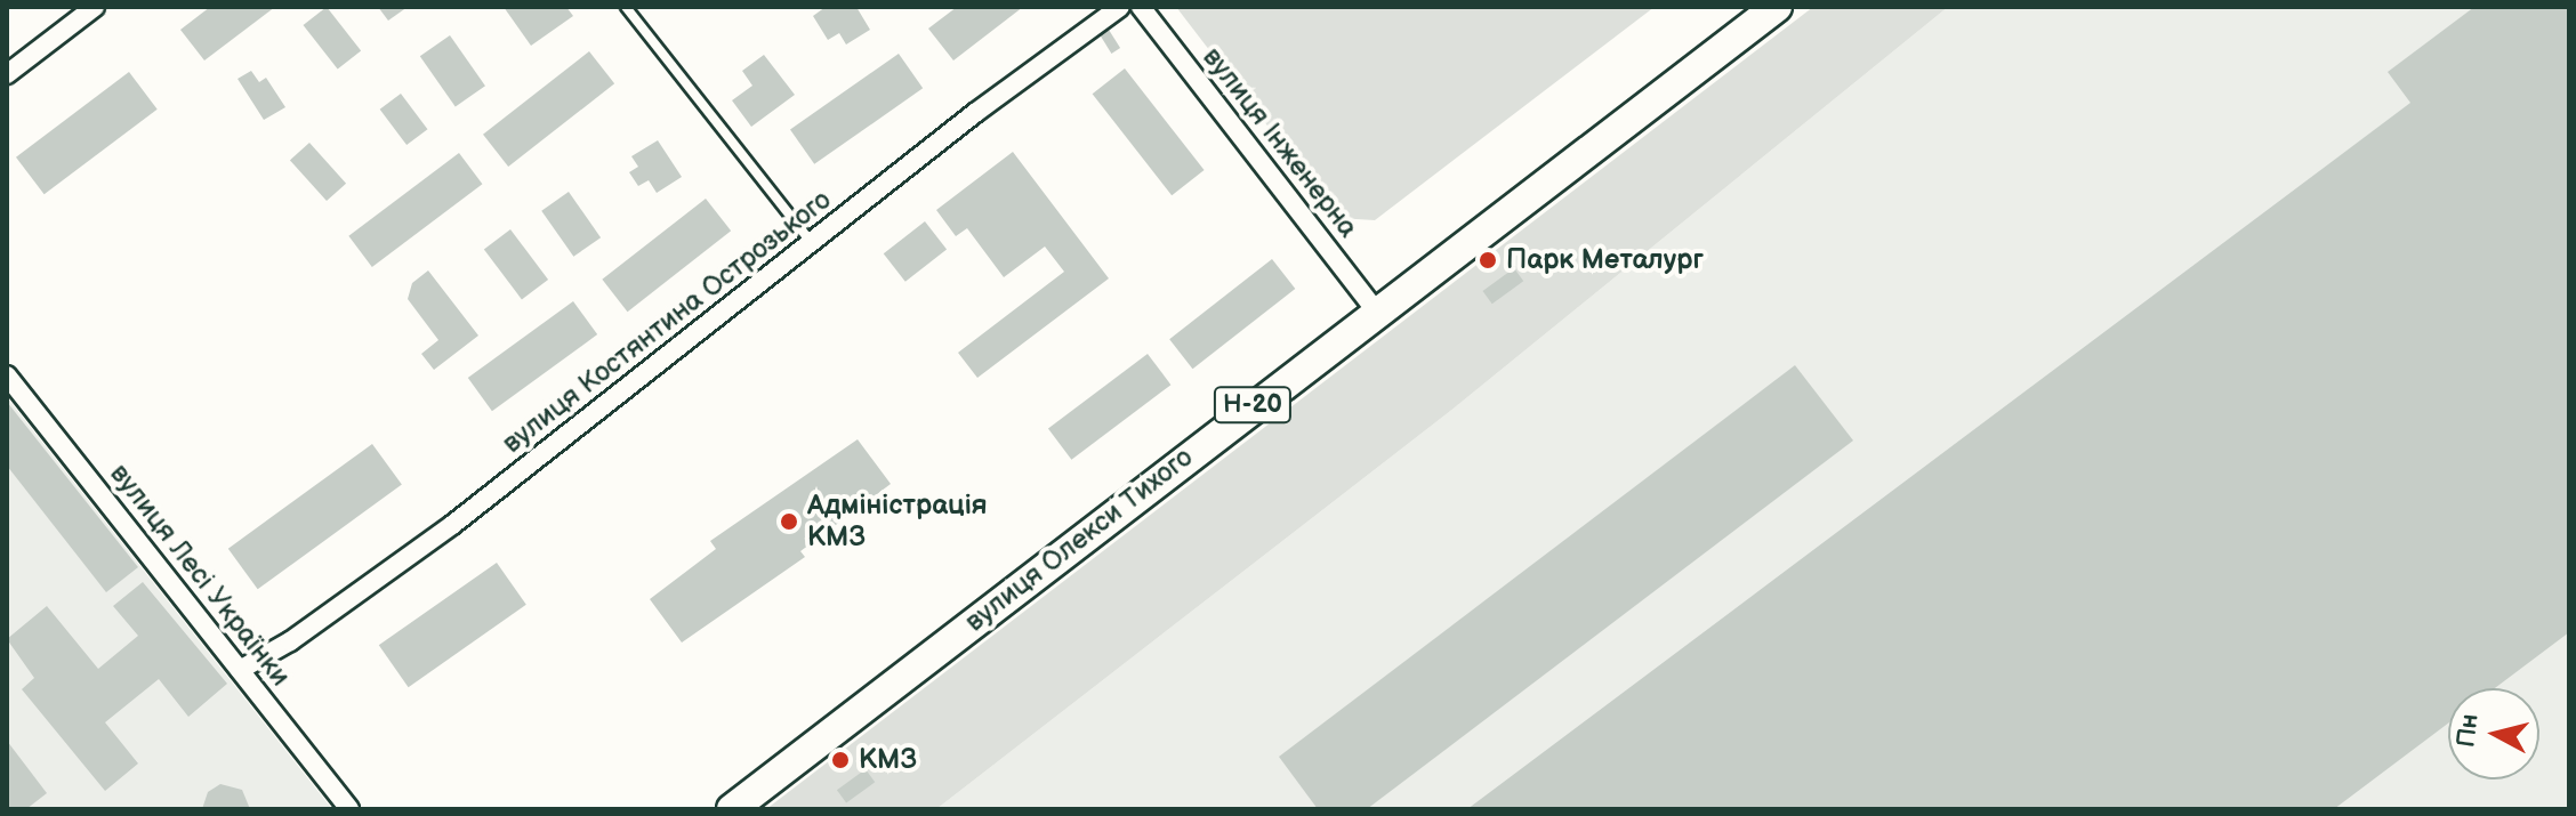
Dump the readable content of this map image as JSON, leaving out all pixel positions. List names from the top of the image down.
{
  "streets": {
    "main road": ["Н-20", "вулиця Олекси Тихого"],
    "street": ["вулиця Інженерна", "вулиця Костянтина Острозького", "вулиця Лесі Українки"]
  },
  "crossings": [
    ["вулиця Інженерна", "вулиця Олекси Тихого"],
    ["вулиця Костянтина Острозького", "вулиця Лесі Українки"]
  ],
  "places": ["Парк Металург", "Адміністрація КМЗ", "КМЗ"],
  "north": "left"
}
